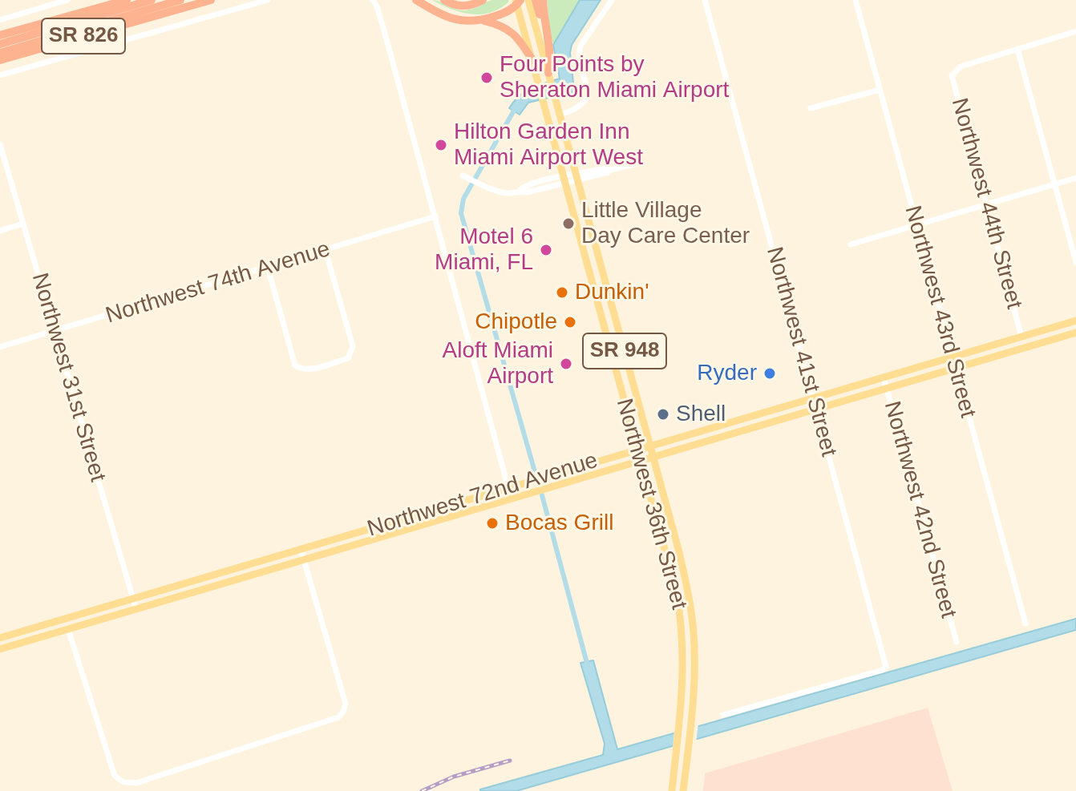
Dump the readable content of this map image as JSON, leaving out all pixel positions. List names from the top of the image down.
{
  "streets": {
    "highway": ["SR 826"],
    "main road": ["SR 948", "Northwest 72nd Avenue", "Northwest 36th Street"],
    "street": [
      "Northwest 44th Street",
      "Northwest 74th Avenue",
      "Northwest 43rd Street",
      "Northwest 41st Street",
      "Northwest 31st Street",
      "Northwest 42nd Street"
    ]
  },
  "crossings": [
    ["Northwest 44th Street", "Northwest 72nd Avenue"],
    ["Northwest 74th Avenue", "Northwest 31st Street"],
    ["Northwest 43rd Street", "Northwest 72nd Avenue"],
    ["Northwest 41st Street", "Northwest 72nd Avenue"],
    ["Northwest 31st Street", "Northwest 72nd Avenue"],
    ["Northwest 72nd Avenue", "Northwest 36th Street"],
    ["Northwest 72nd Avenue", "Northwest 42nd Street"]
  ],
  "places": [
    "Four Points by Sheraton Miami Airport",
    "Hilton Garden Inn Miami Airport West",
    "Little Village Day Care Center",
    "Motel 6 Miami, FL",
    "Dunkin'",
    "Chipotle",
    "Aloft Miami Airport",
    "Ryder",
    "Shell",
    "Bocas Grill"
  ]
}
